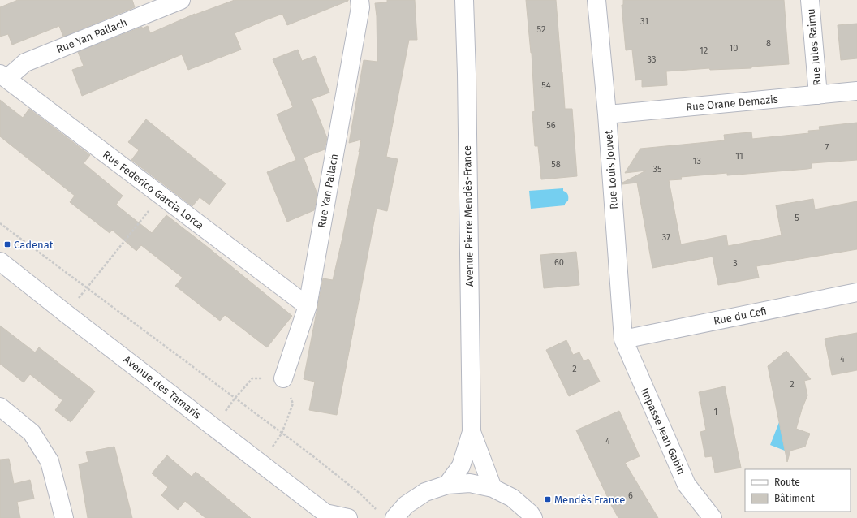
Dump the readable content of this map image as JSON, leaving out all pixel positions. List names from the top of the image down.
{
  "streets": {
    "street": [
      "Rue Yan Pallach",
      "Rue Jules Raimu",
      "Rue Orane Demazis",
      "Rue Louis Jouvet",
      "Rue Federico Garcia Lorca",
      "Avenue Pierre Mendès-France",
      "Rue du Cefi",
      "Avenue des Tamaris",
      "Impasse Jean Gabin"
    ]
  },
  "crossings": [
    ["Rue Yan Pallach", "Rue Federico Garcia Lorca"],
    ["Rue Jules Raimu", "Rue Orane Demazis"],
    ["Rue Orane Demazis", "Rue Louis Jouvet"],
    ["Rue Louis Jouvet", "Rue du Cefi"],
    ["Rue Louis Jouvet", "Impasse Jean Gabin"],
    ["Rue du Cefi", "Impasse Jean Gabin"]
  ],
  "places": {
    "transit": ["Cadenat", "Mendès France"]
  },
  "house_numbers": [
    "31",
    "52",
    "8",
    "10",
    "12",
    "33",
    "54",
    "56",
    "7",
    "11",
    "13",
    "58",
    "35",
    "5",
    "37",
    "60",
    "3",
    "4",
    "2",
    "2",
    "1",
    "4",
    "6"
  ],
  "legend": ["Route", "Bâtiment"]
}
